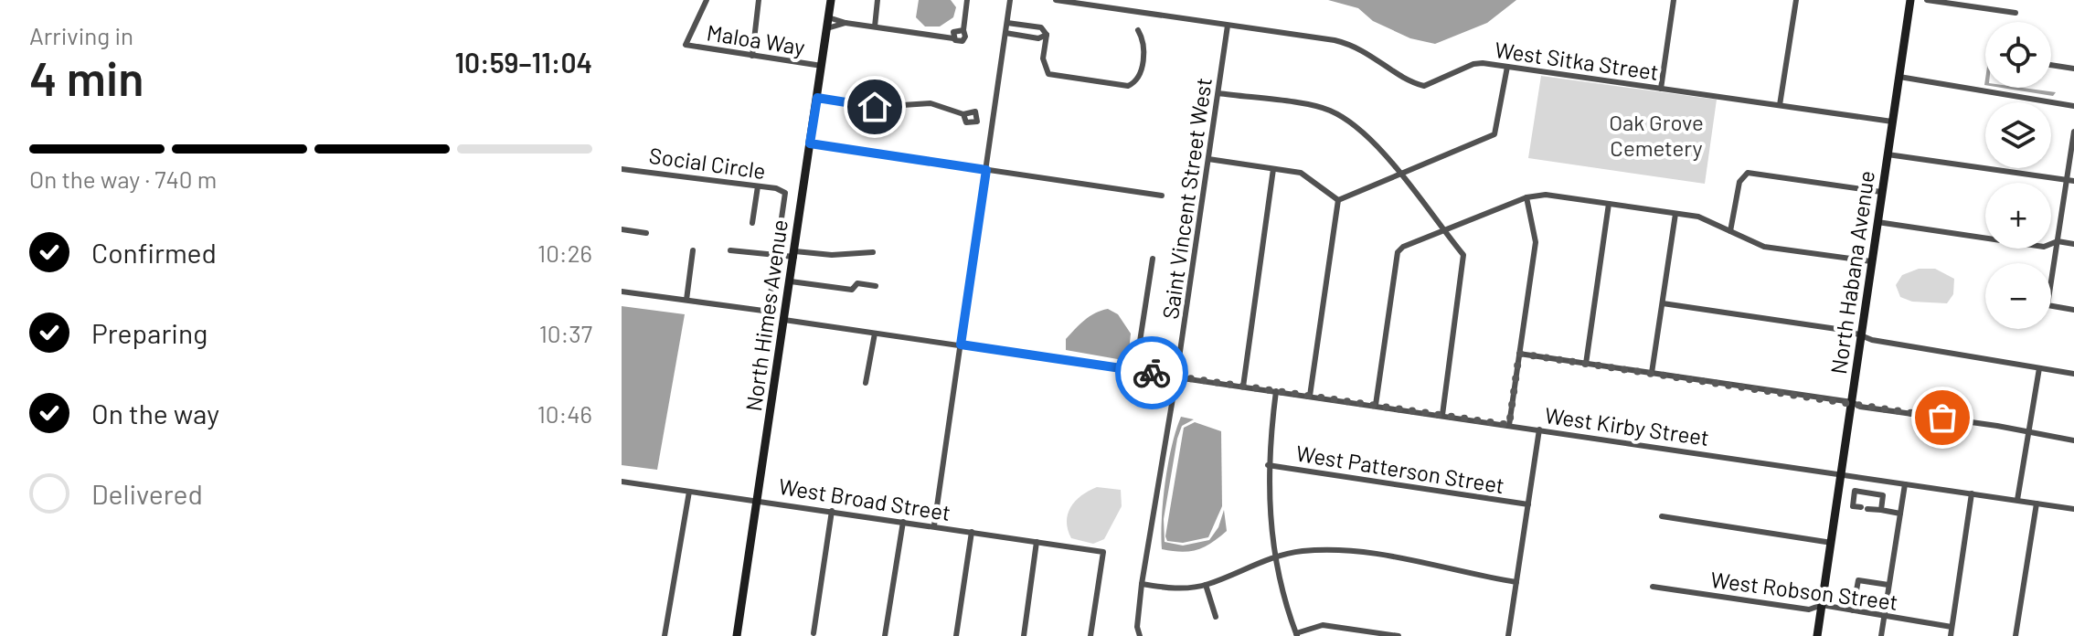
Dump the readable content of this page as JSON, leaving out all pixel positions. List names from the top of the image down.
{
  "streets": {
    "street": [
      "Maloa Way",
      "West Sitka Street",
      "Social Circle",
      "Saint Vincent Street West",
      "North Habana Avenue",
      "North Himes Avenue",
      "West Kirby Street",
      "West Patterson Street",
      "West Broad Street",
      "West Robson Street"
    ]
  },
  "crossings": [
    ["Maloa Way", "North Himes Avenue"],
    ["West Sitka Street", "Saint Vincent Street West"],
    ["West Sitka Street", "North Habana Avenue"],
    ["Saint Vincent Street West", "West Kirby Street"],
    ["North Habana Avenue", "West Kirby Street"],
    ["North Habana Avenue", "West Robson Street"],
    ["North Himes Avenue", "West Kirby Street"],
    ["North Himes Avenue", "West Broad Street"]
  ],
  "parks": ["Oak Grove Cemetery"],
  "page": {
    "heading": ["4 min", "Arriving in", "10:59–11:04"],
    "map_buttons": ["+", "−"],
    "bar": "On the way · 740 m",
    "list": [
      ["Confirmed", "10:26"],
      ["Preparing", "10:37"],
      ["On the way", "10:46"],
      "Delivered"
    ]
  }
}
